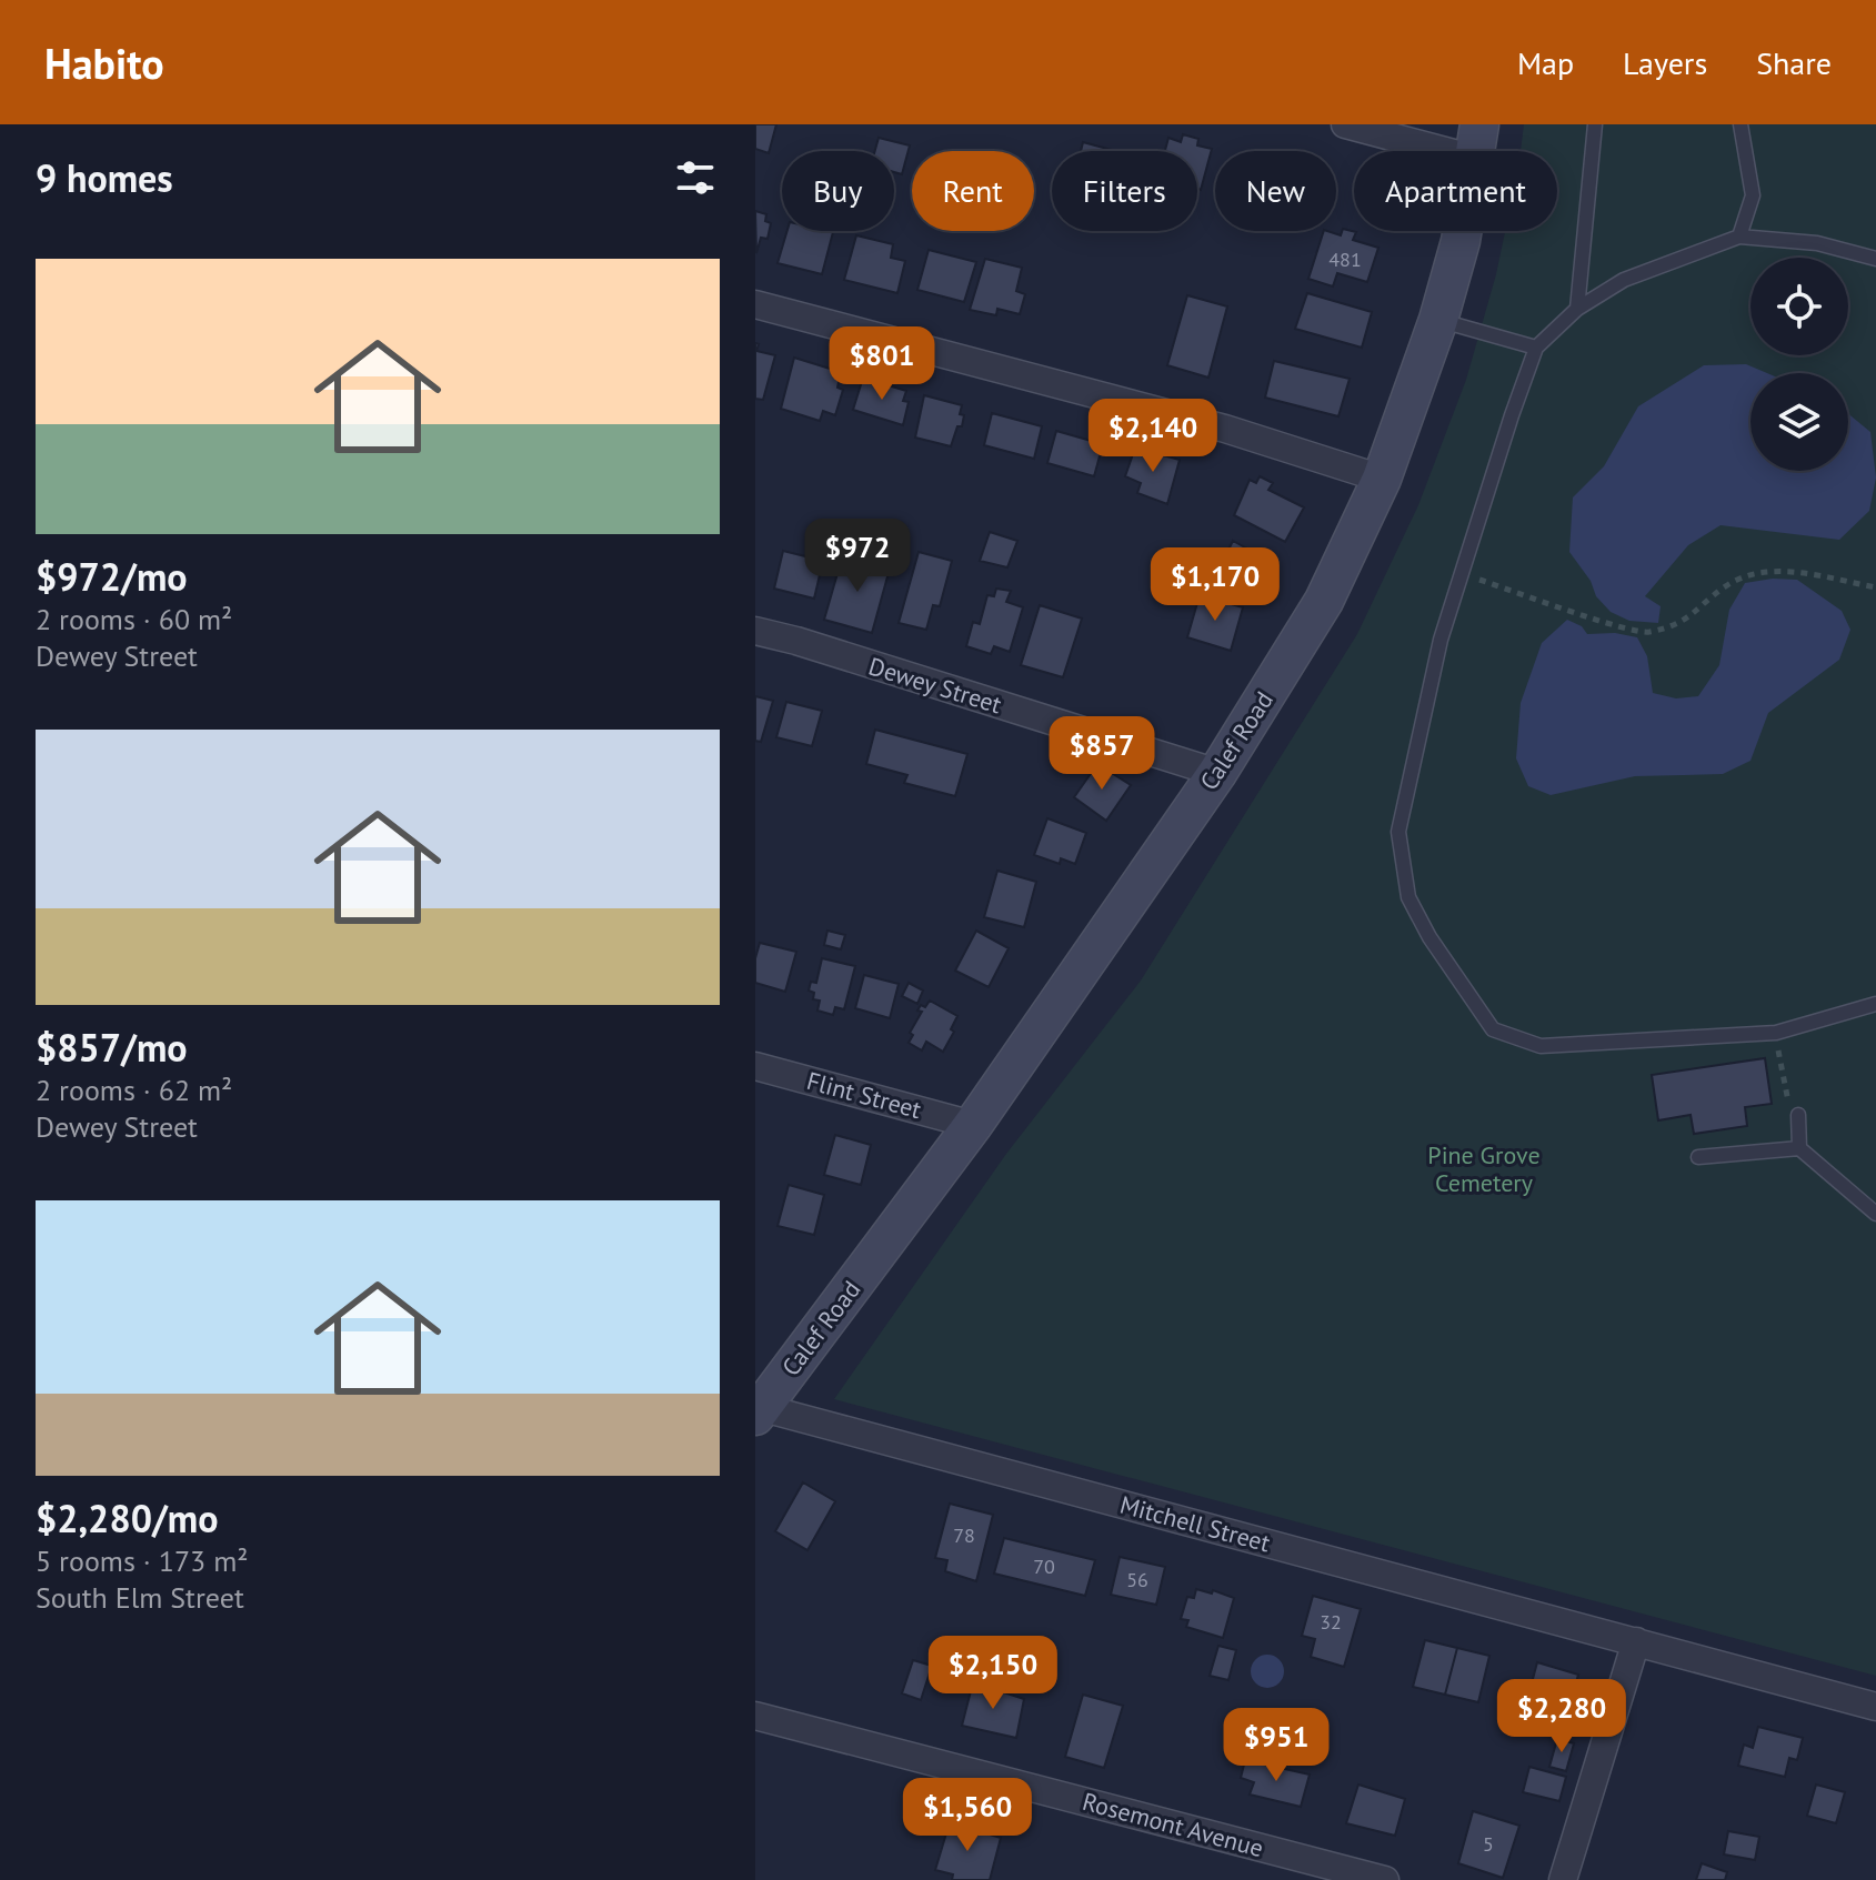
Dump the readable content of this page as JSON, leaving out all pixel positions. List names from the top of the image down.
{
  "streets": {
    "main road": ["Calef Road"],
    "street": [
      "Dewey Street",
      "Flint Street",
      "Mitchell Street",
      "Rosemont Avenue"
    ]
  },
  "crossings": [
    ["Dewey Street", "Calef Road"],
    ["Calef Road", "Flint Street"],
    ["Calef Road", "Mitchell Street"]
  ],
  "parks": ["Pine Grove Cemetery"],
  "house_numbers": [
    "481",
    "78",
    "70",
    "56",
    "32",
    "5"
  ],
  "page": {
    "header": "Habito",
    "nav": ["Map", "Layers", "Share"],
    "heading": "9 homes",
    "chip": [
      "Buy",
      "Rent",
      "Filters",
      "New",
      "Apartment"
    ],
    "list": [
      {
        "name": "$972/mo",
        "note": "2 rooms · 60 m² · Dewey Street"
      },
      {
        "name": "$857/mo",
        "note": "2 rooms · 62 m² · Dewey Street"
      },
      {
        "name": "$2,280/mo",
        "note": "5 rooms · 173 m² · South Elm Street"
      }
    ],
    "price": [
      "$801",
      "$2,140",
      "$972",
      "$1,170",
      "$857",
      "$2,150",
      "$2,280",
      "$951",
      "$1,560"
    ]
  }
}
